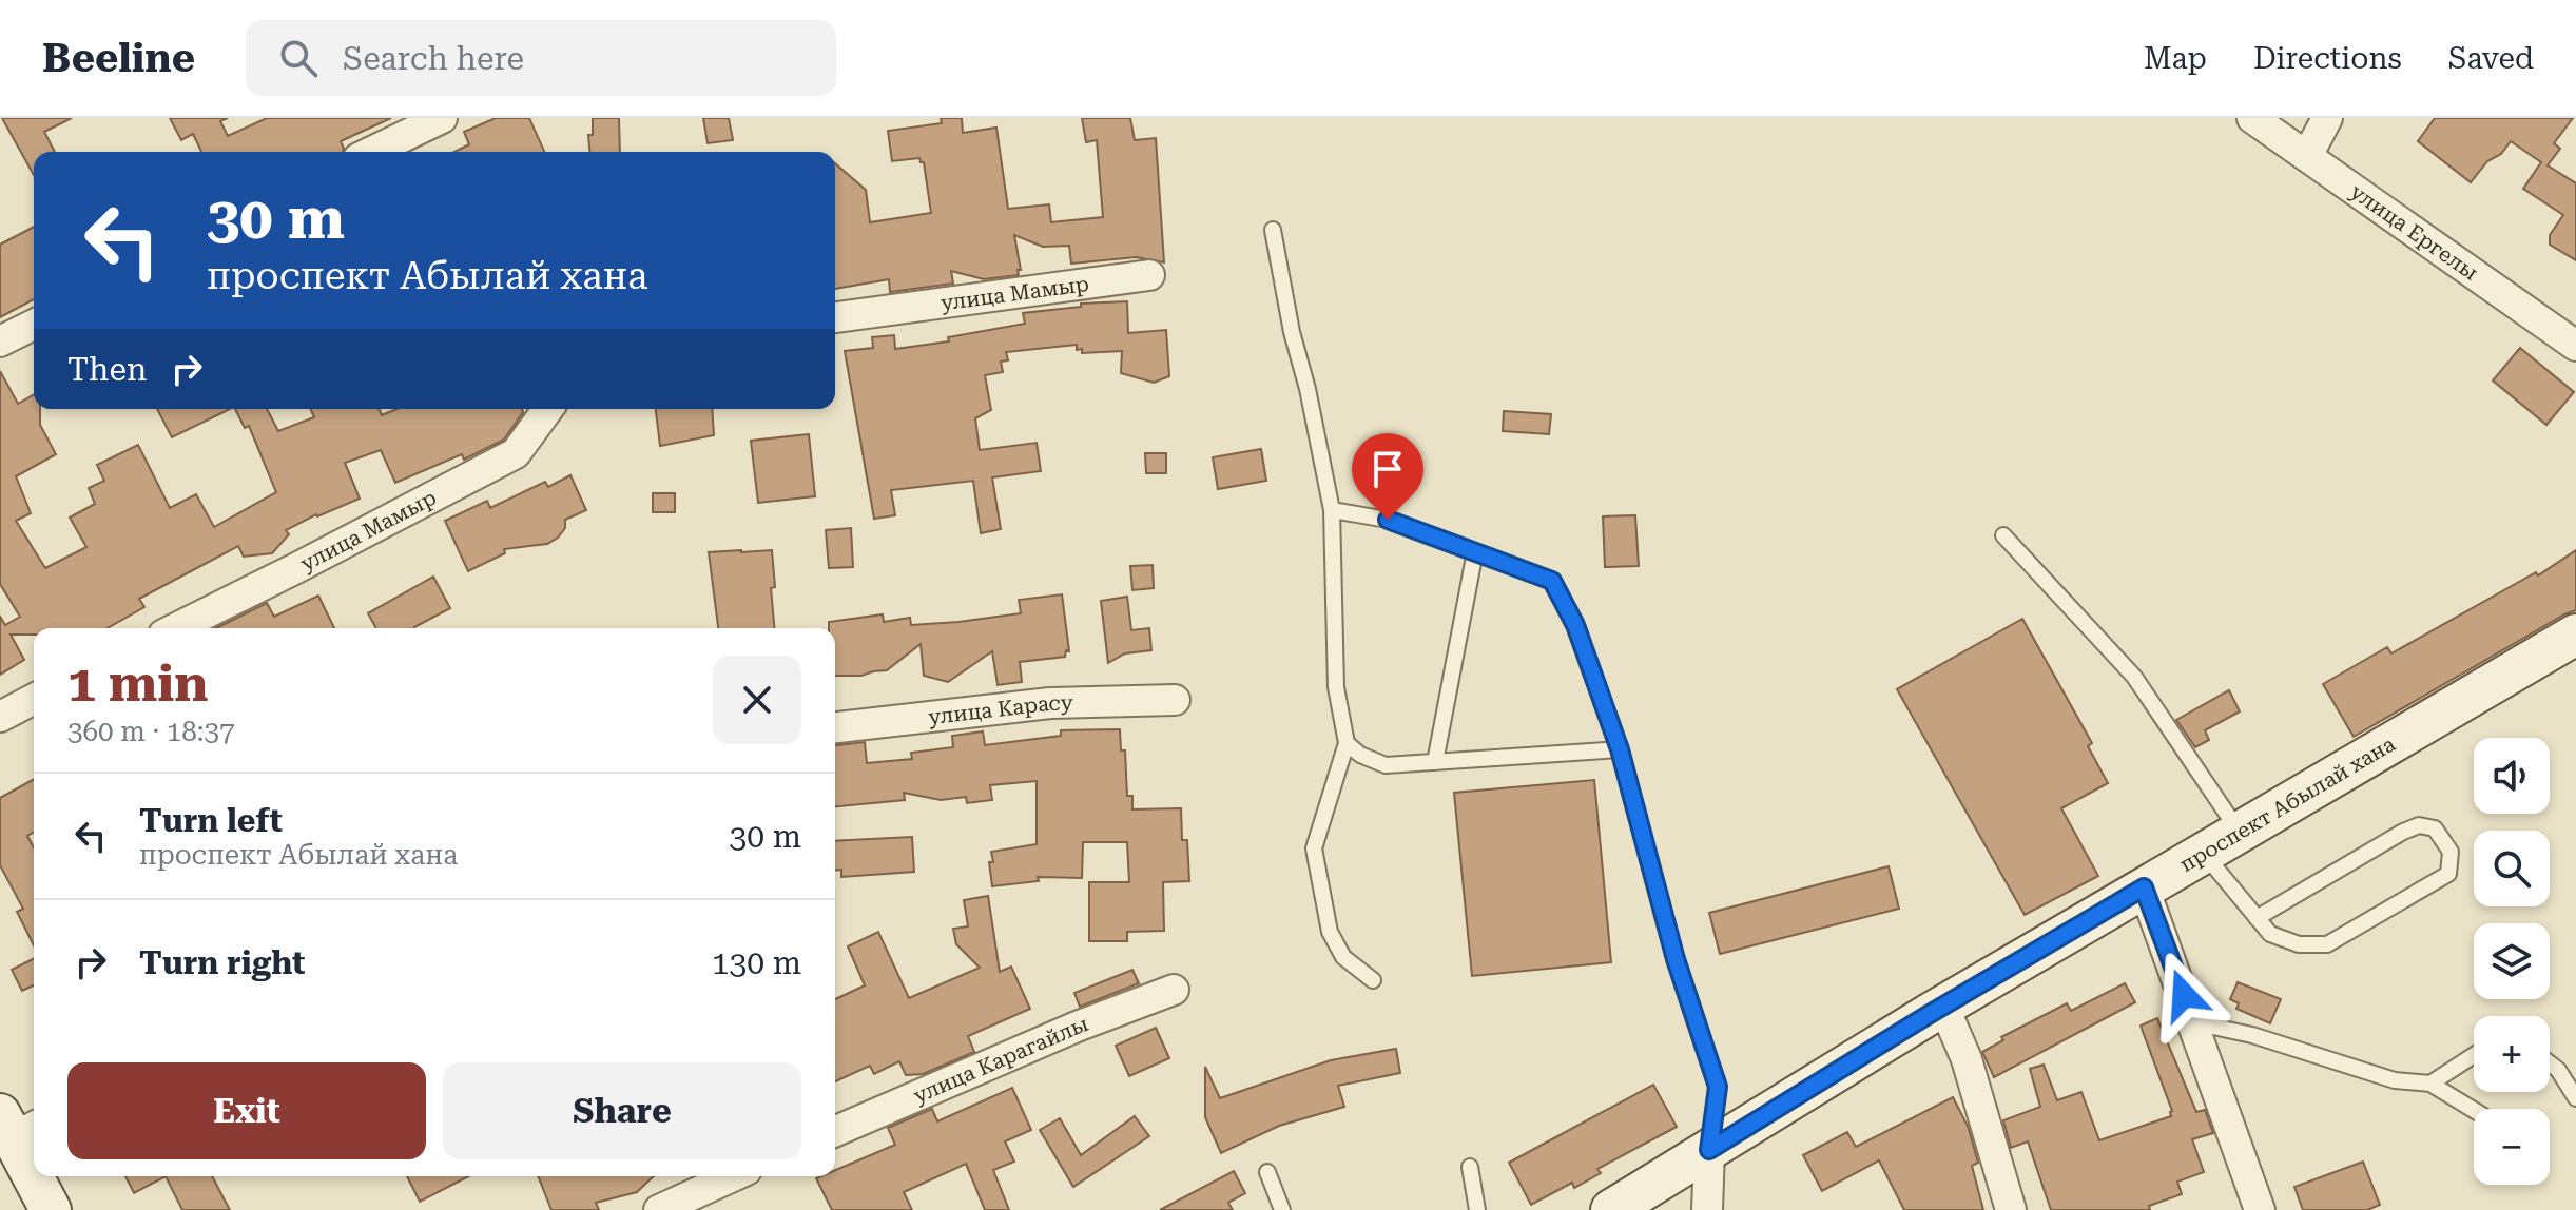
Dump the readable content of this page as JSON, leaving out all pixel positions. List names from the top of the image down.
{
  "streets": {
    "main road": ["проспект Абылай хана"],
    "street": [
      "улица Ергелы",
      "улица Мамыр",
      "улица Карасу",
      "улица Карагайлы"
    ]
  },
  "page": {
    "header": "Beeline",
    "search": "Search here",
    "nav": ["Map", "Directions", "Saved"],
    "turn": ["30 m", "проспект Абылай хана"],
    "then": "Then",
    "heading": ["1 min", "360 m · 18:37"],
    "map_buttons": ["+", "−"],
    "list": [
      {
        "name": "Turn left",
        "note": "проспект Абылай хана",
        "value": "30 m"
      },
      {
        "name": "Turn right",
        "value": "130 m"
      }
    ],
    "buttons": ["Exit", "Share"]
  }
}
